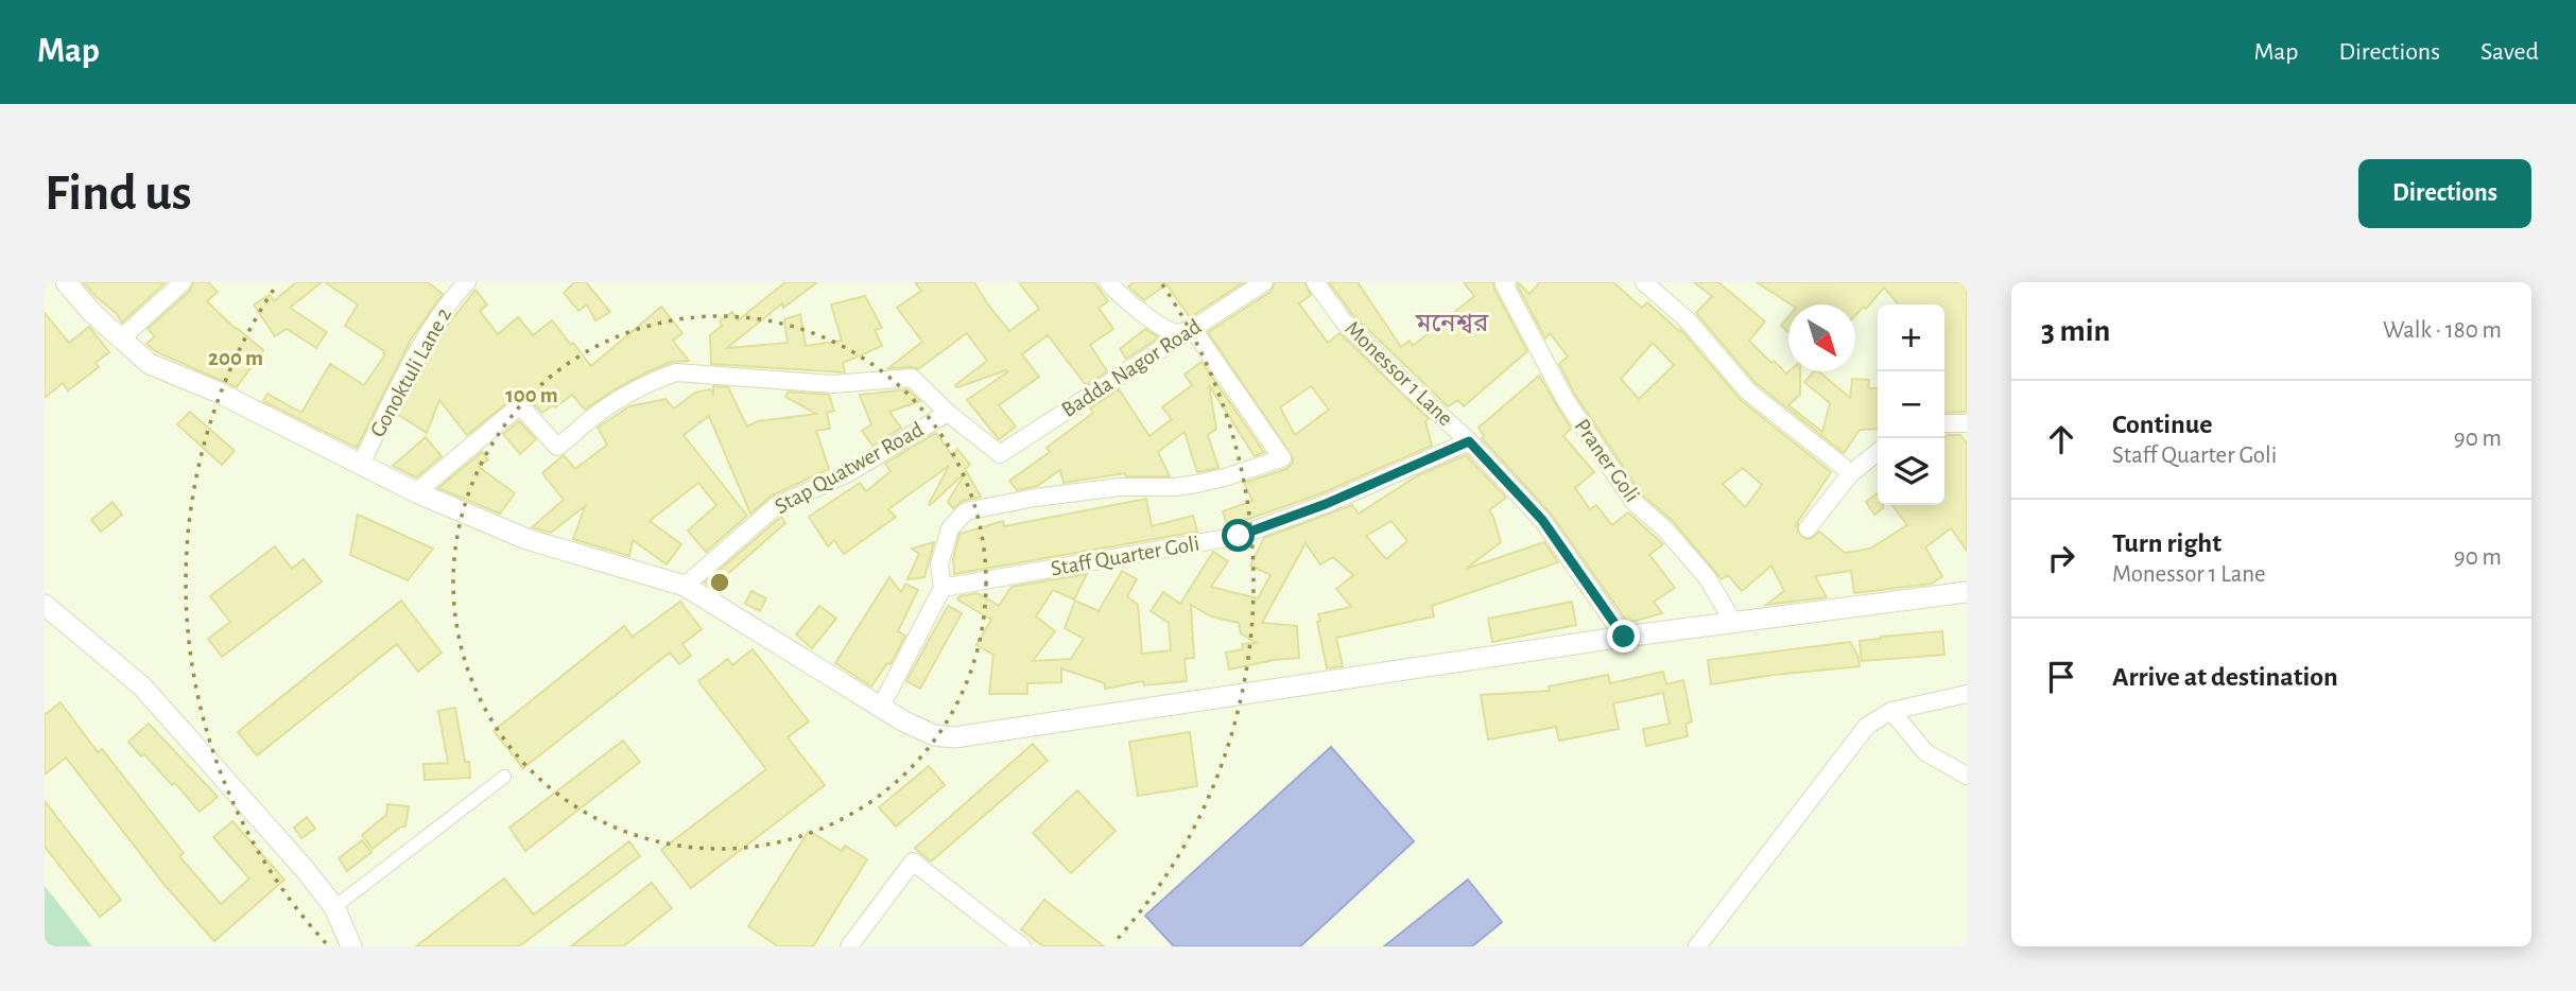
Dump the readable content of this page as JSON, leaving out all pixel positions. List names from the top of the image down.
{
  "streets": {
    "street": [
      "Badda Nagor Road",
      "Gonoktuli Lane 2",
      "Monessor 1 Lane",
      "Praner Goli",
      "Stap Quatwer Road",
      "Staff Quarter Goli"
    ]
  },
  "crossings": [
    ["Badda Nagor Road", "Stap Quatwer Road"],
    ["Monessor 1 Lane", "Staff Quarter Goli"]
  ],
  "districts": ["মনেশ্বর"],
  "north": "bottom right",
  "page": {
    "header": "Map",
    "nav": ["Map", "Directions", "Saved"],
    "buttons": "Directions",
    "title": "Find us",
    "heading": ["3 min", "Walk · 180 m"],
    "map_buttons": ["+", "−"],
    "list": [
      ["Continue", "Staff Quarter Goli", "90 m"],
      ["Turn right", "Monessor 1 Lane", "90 m"],
      "Arrive at destination"
    ]
  },
  "rings": ["200 m", "100 m"]
}
